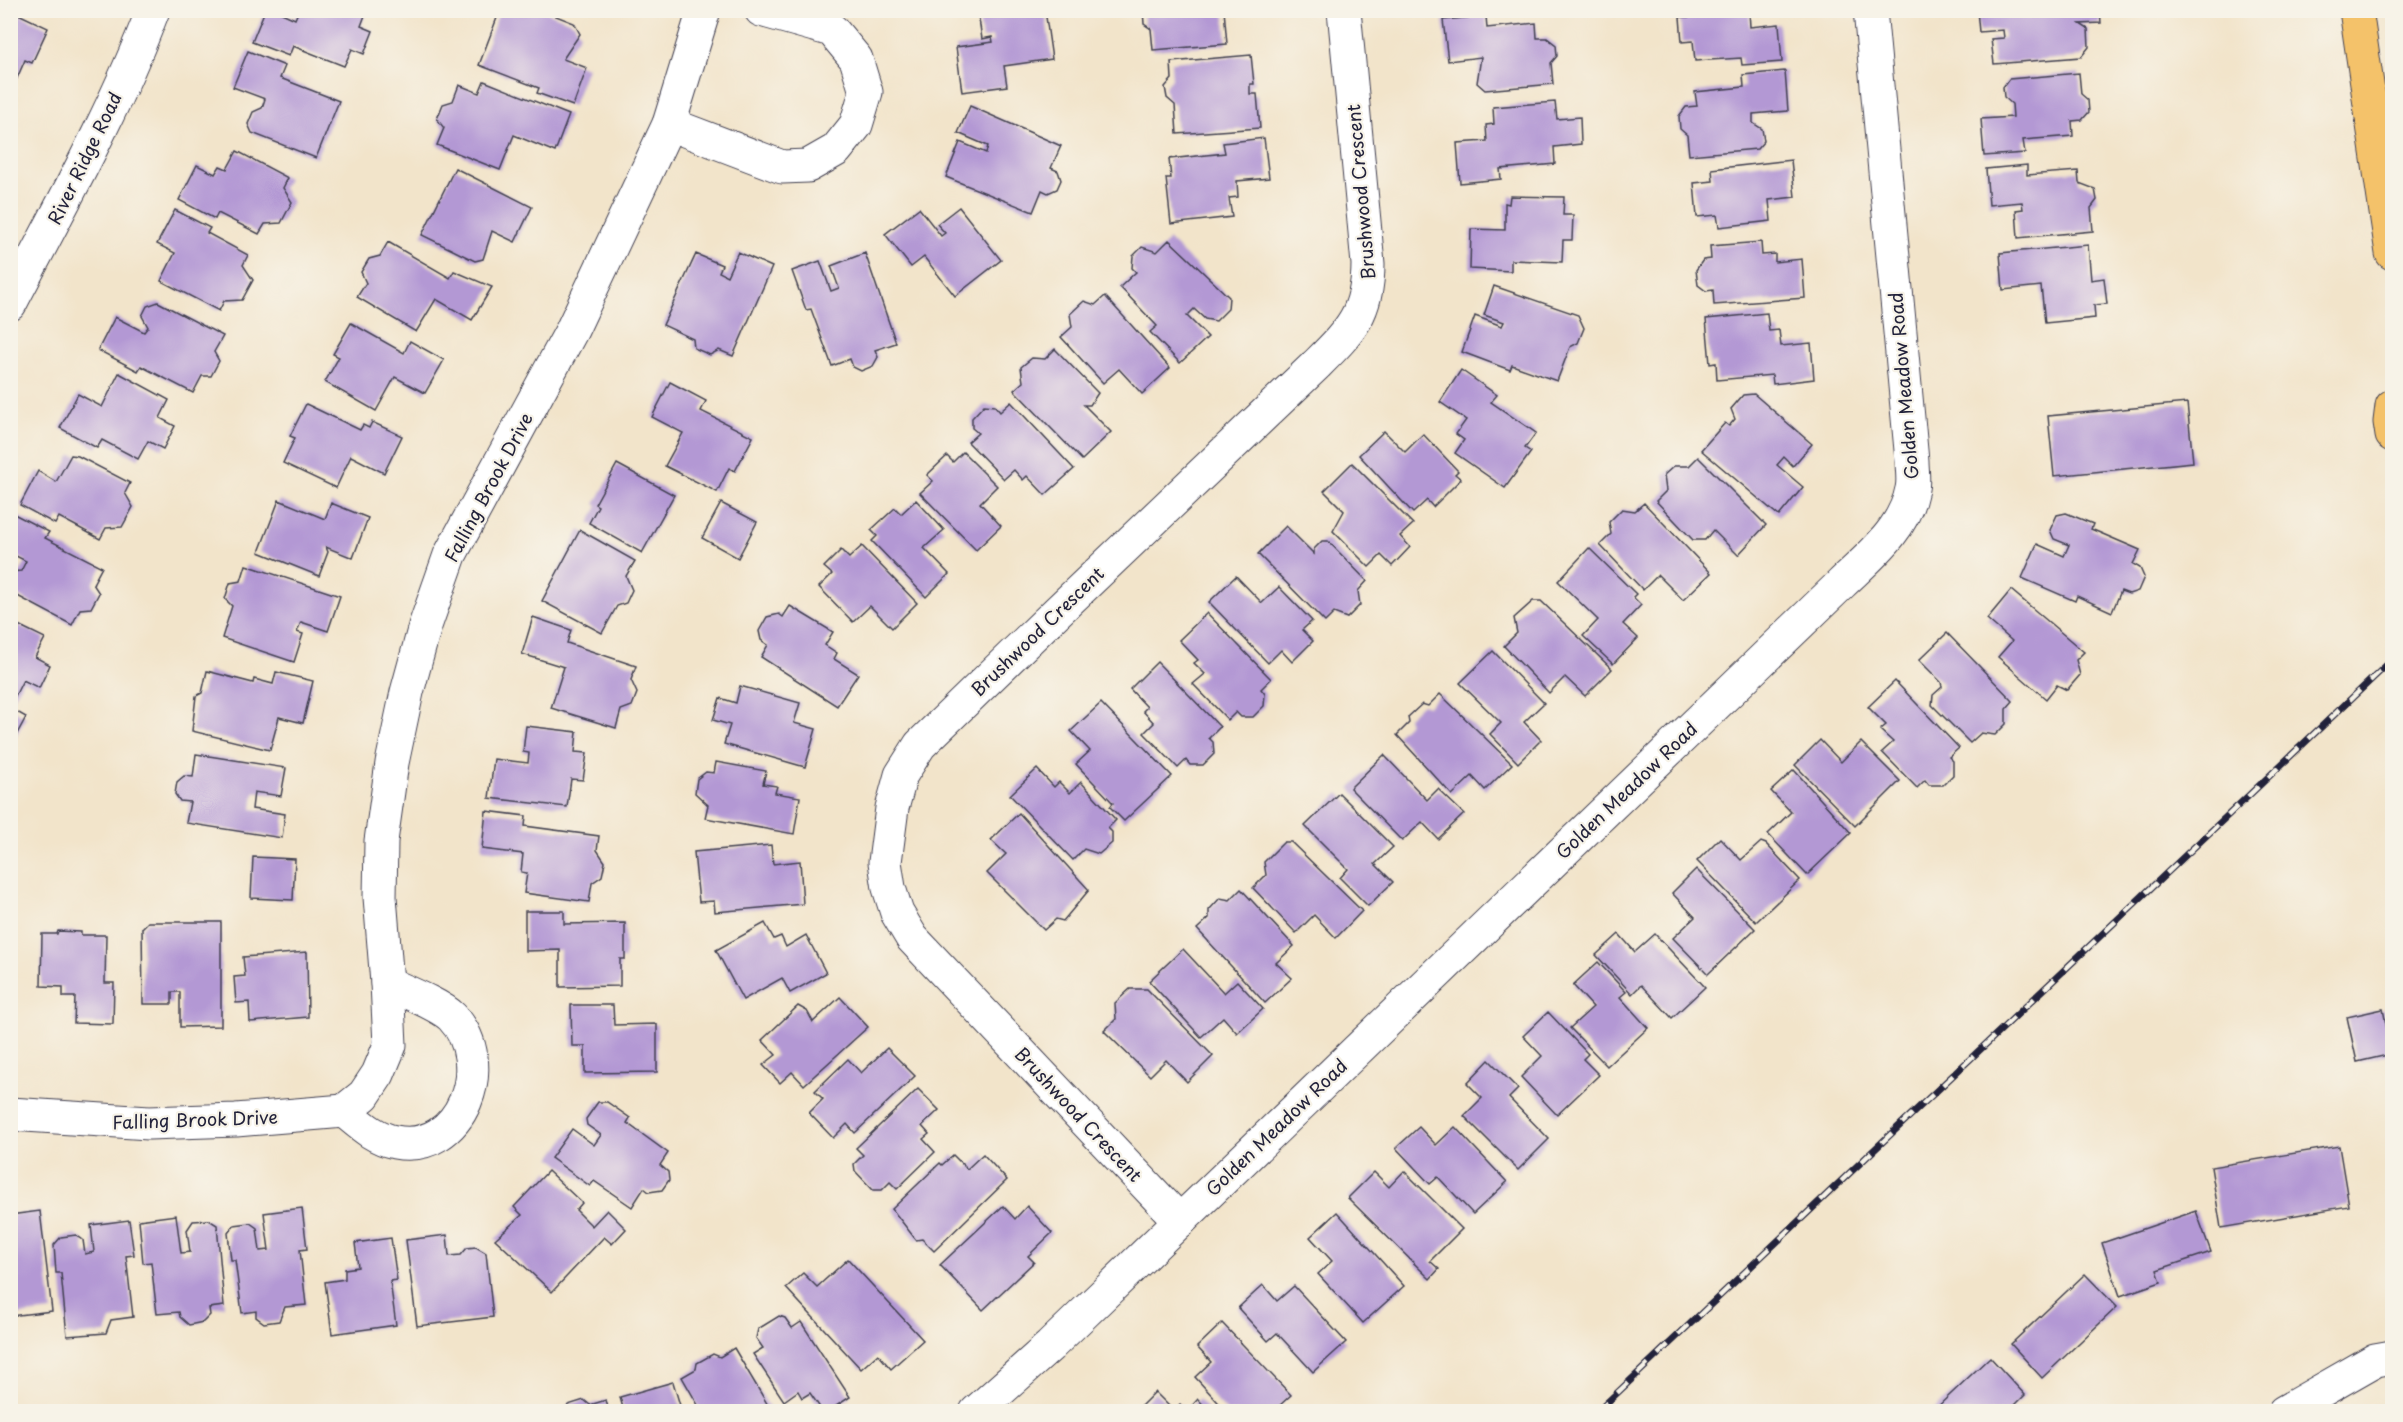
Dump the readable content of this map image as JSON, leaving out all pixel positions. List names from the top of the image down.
{
  "streets": {
    "street": [
      "River Ridge Road",
      "Brushwood Crescent",
      "Golden Meadow Road",
      "Falling Brook Drive"
    ]
  },
  "crossings": [
    ["Brushwood Crescent", "Golden Meadow Road"]
  ]
}
